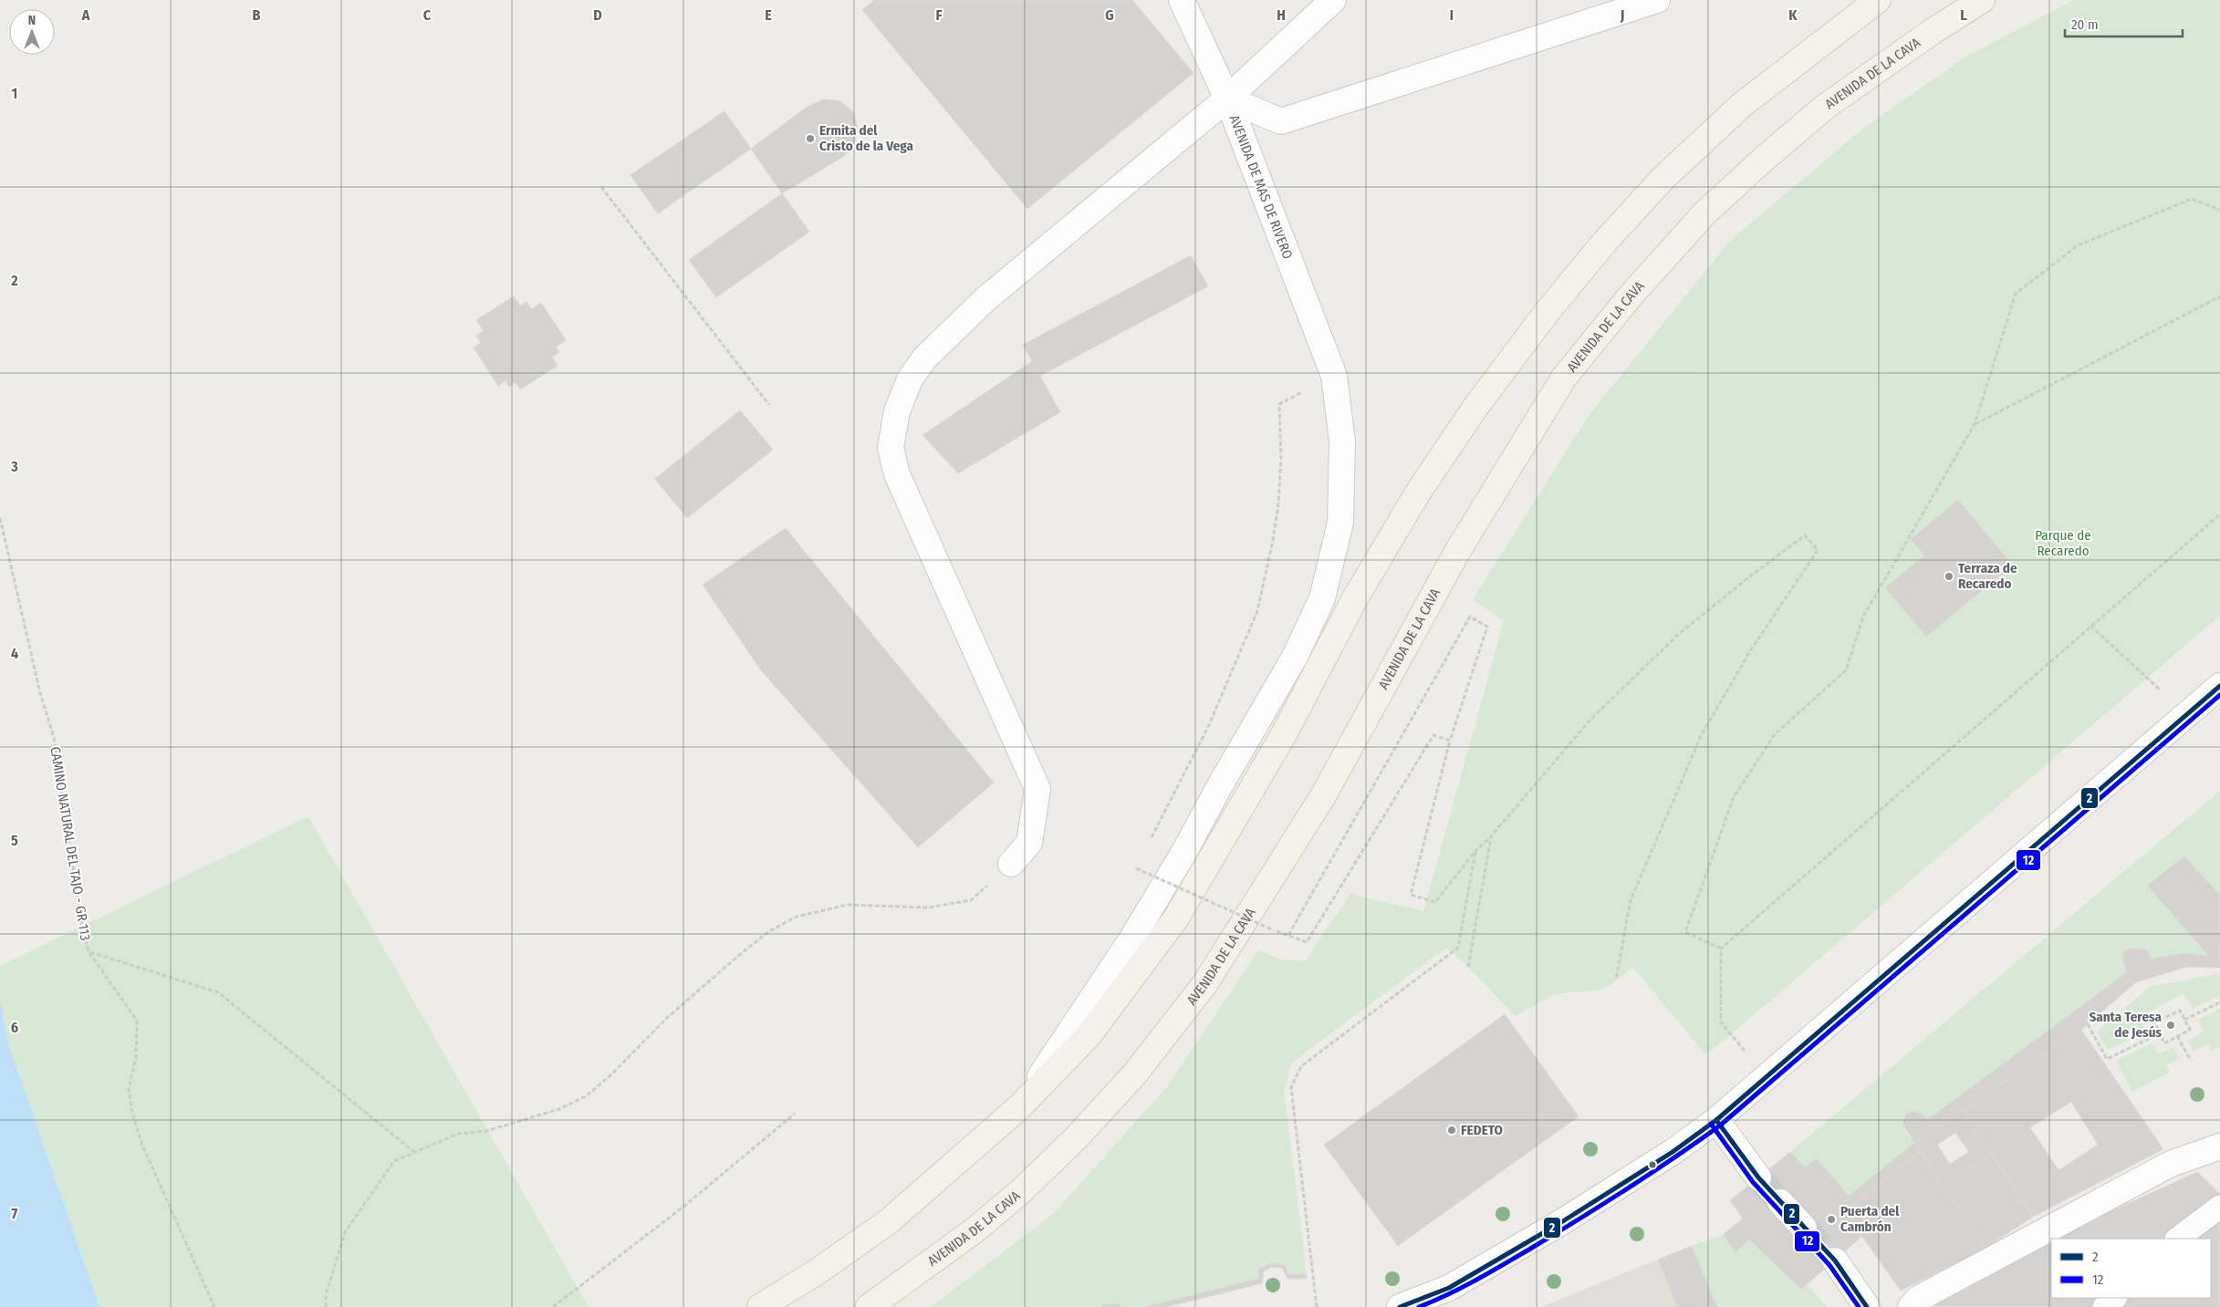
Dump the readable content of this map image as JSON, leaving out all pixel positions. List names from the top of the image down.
{
  "streets": {
    "main road": ["AVENIDA DE LA CAVA"],
    "street": ["AVENIDA DE MAS DE RIVERO"],
    "path": ["CAMINO NATURAL DEL TAJO - GR 113"]
  },
  "parks": ["Parque de Recaredo"],
  "places": [
    "Ermita del Cristo de la Vega",
    "Terraza de Recaredo",
    "Santa Teresa de Jesús",
    "FEDETO",
    "Puerta del Cambrón"
  ],
  "lines": ["transit line 2", "transit line 12"],
  "legend": ["2", "12"],
  "scale_bar": "20 m",
  "north": "top",
  "grid": {
    "columns": [
      "A",
      "B",
      "C",
      "D",
      "E",
      "F",
      "G",
      "H",
      "I",
      "J",
      "K",
      "L"
    ],
    "rows": [
      "1",
      "2",
      "3",
      "4",
      "5",
      "6",
      "7"
    ]
  }
}
